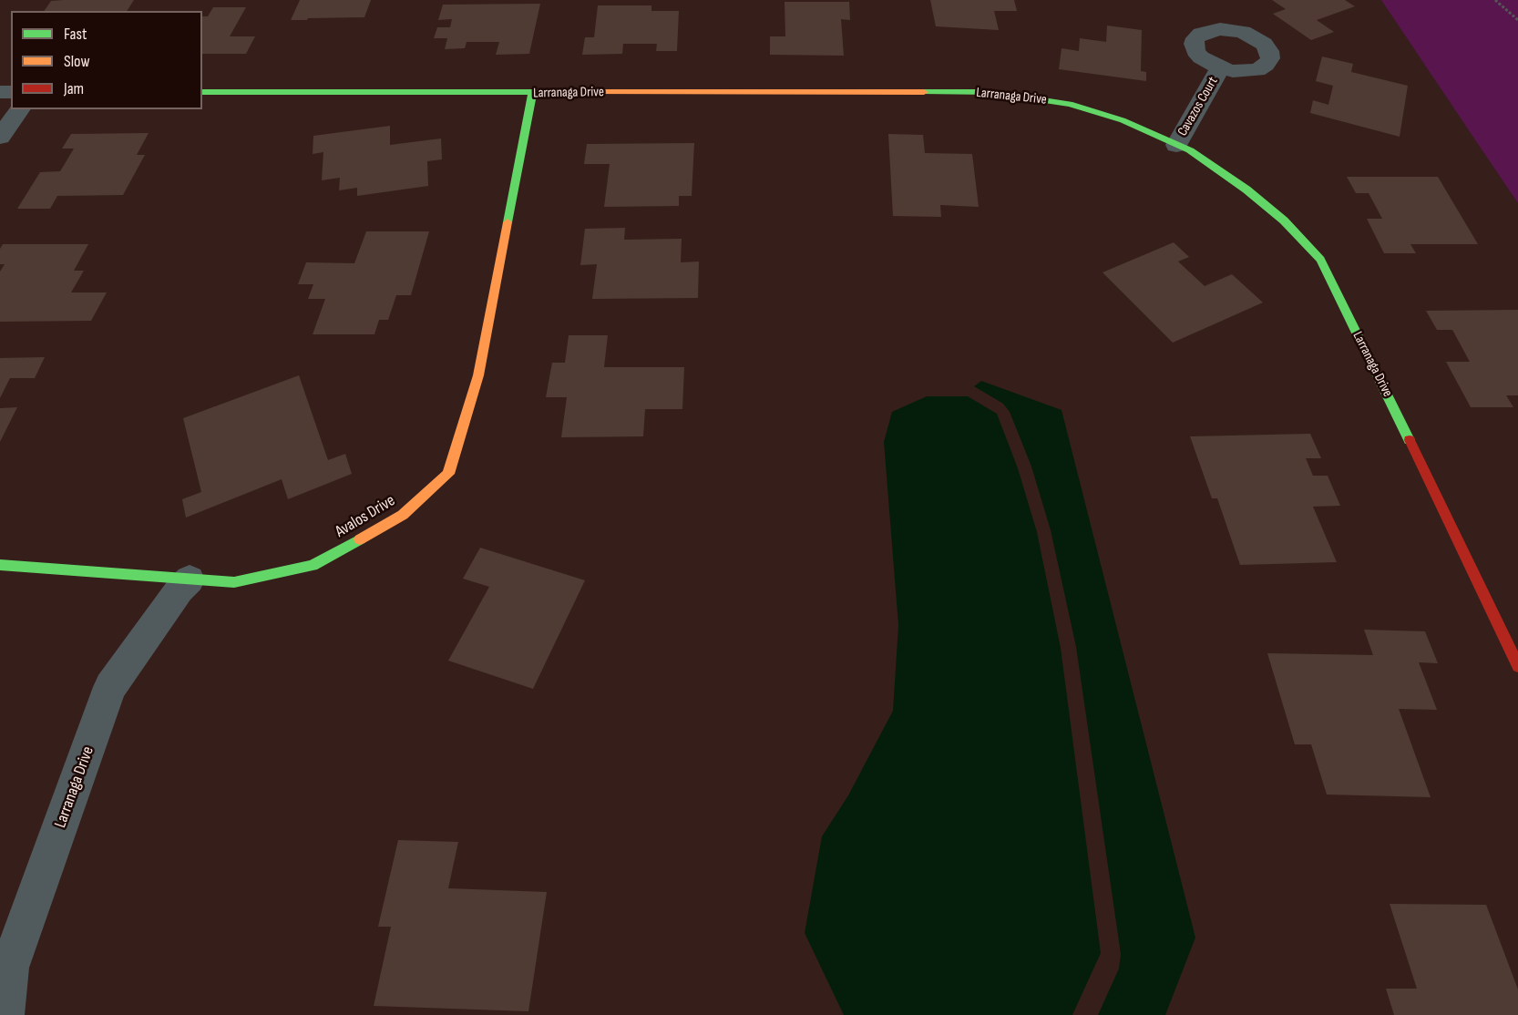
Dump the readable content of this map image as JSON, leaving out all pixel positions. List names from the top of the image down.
{
  "streets": {
    "street": ["Larranaga Drive", "Cavazos Court", "Avalos Drive"]
  },
  "crossings": [
    ["Larranaga Drive", "Cavazos Court"],
    ["Larranaga Drive", "Avalos Drive"]
  ],
  "legend": ["Fast", "Slow", "Jam"]
}
